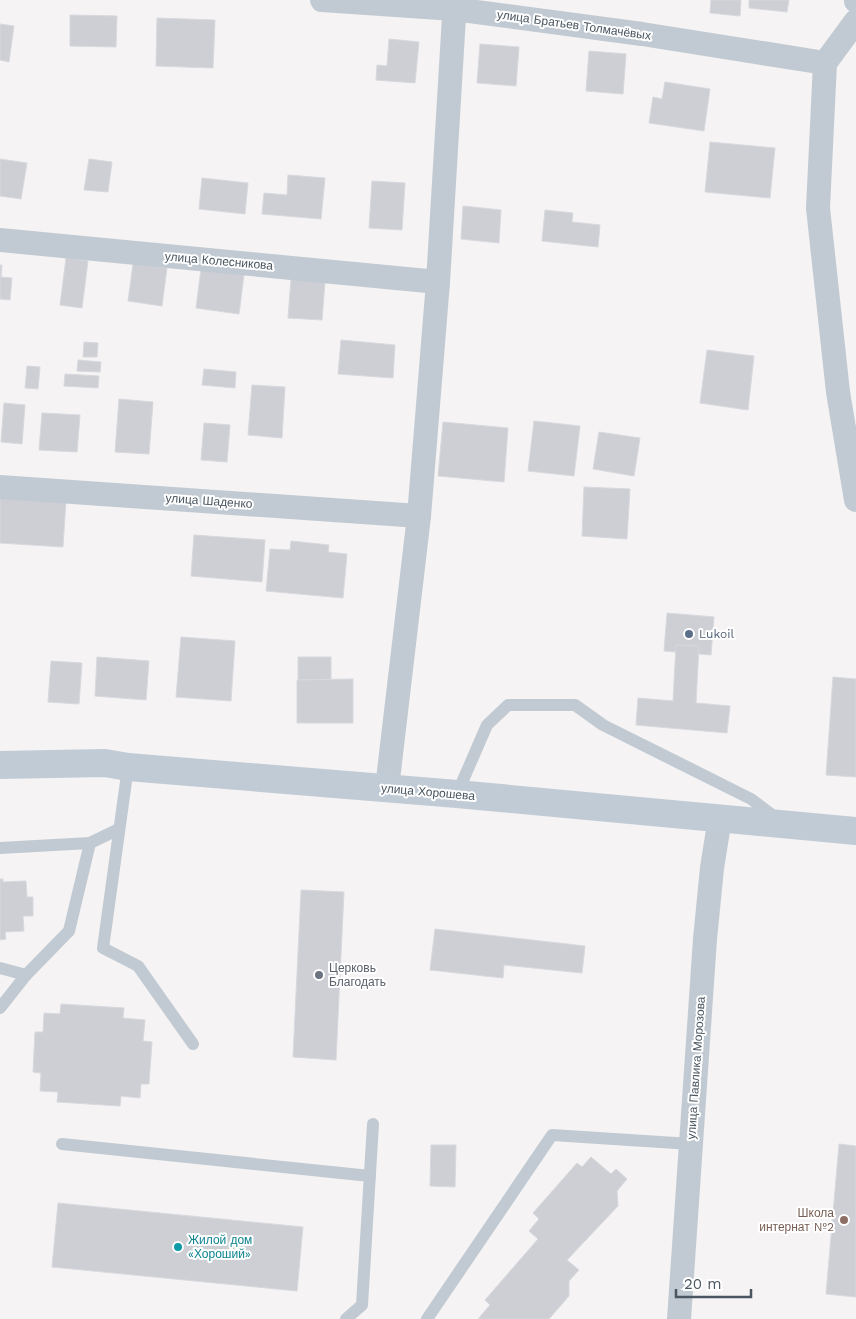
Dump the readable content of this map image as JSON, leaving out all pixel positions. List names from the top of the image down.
{
  "streets": {
    "main road": ["улица Хорошева"],
    "street": [
      "улица Братьев Толмачёвых",
      "улица Колесникова",
      "улица Шаденко",
      "улица Павлика Морозова"
    ]
  },
  "crossings": [
    ["улица Хорошева", "улица Павлика Морозова"]
  ],
  "places": [
    "Lukoil",
    "Церковь Благодать",
    "Школа интернат №2",
    "Жилой дом «Хороший»"
  ],
  "scale_bar": "20 m"
}
